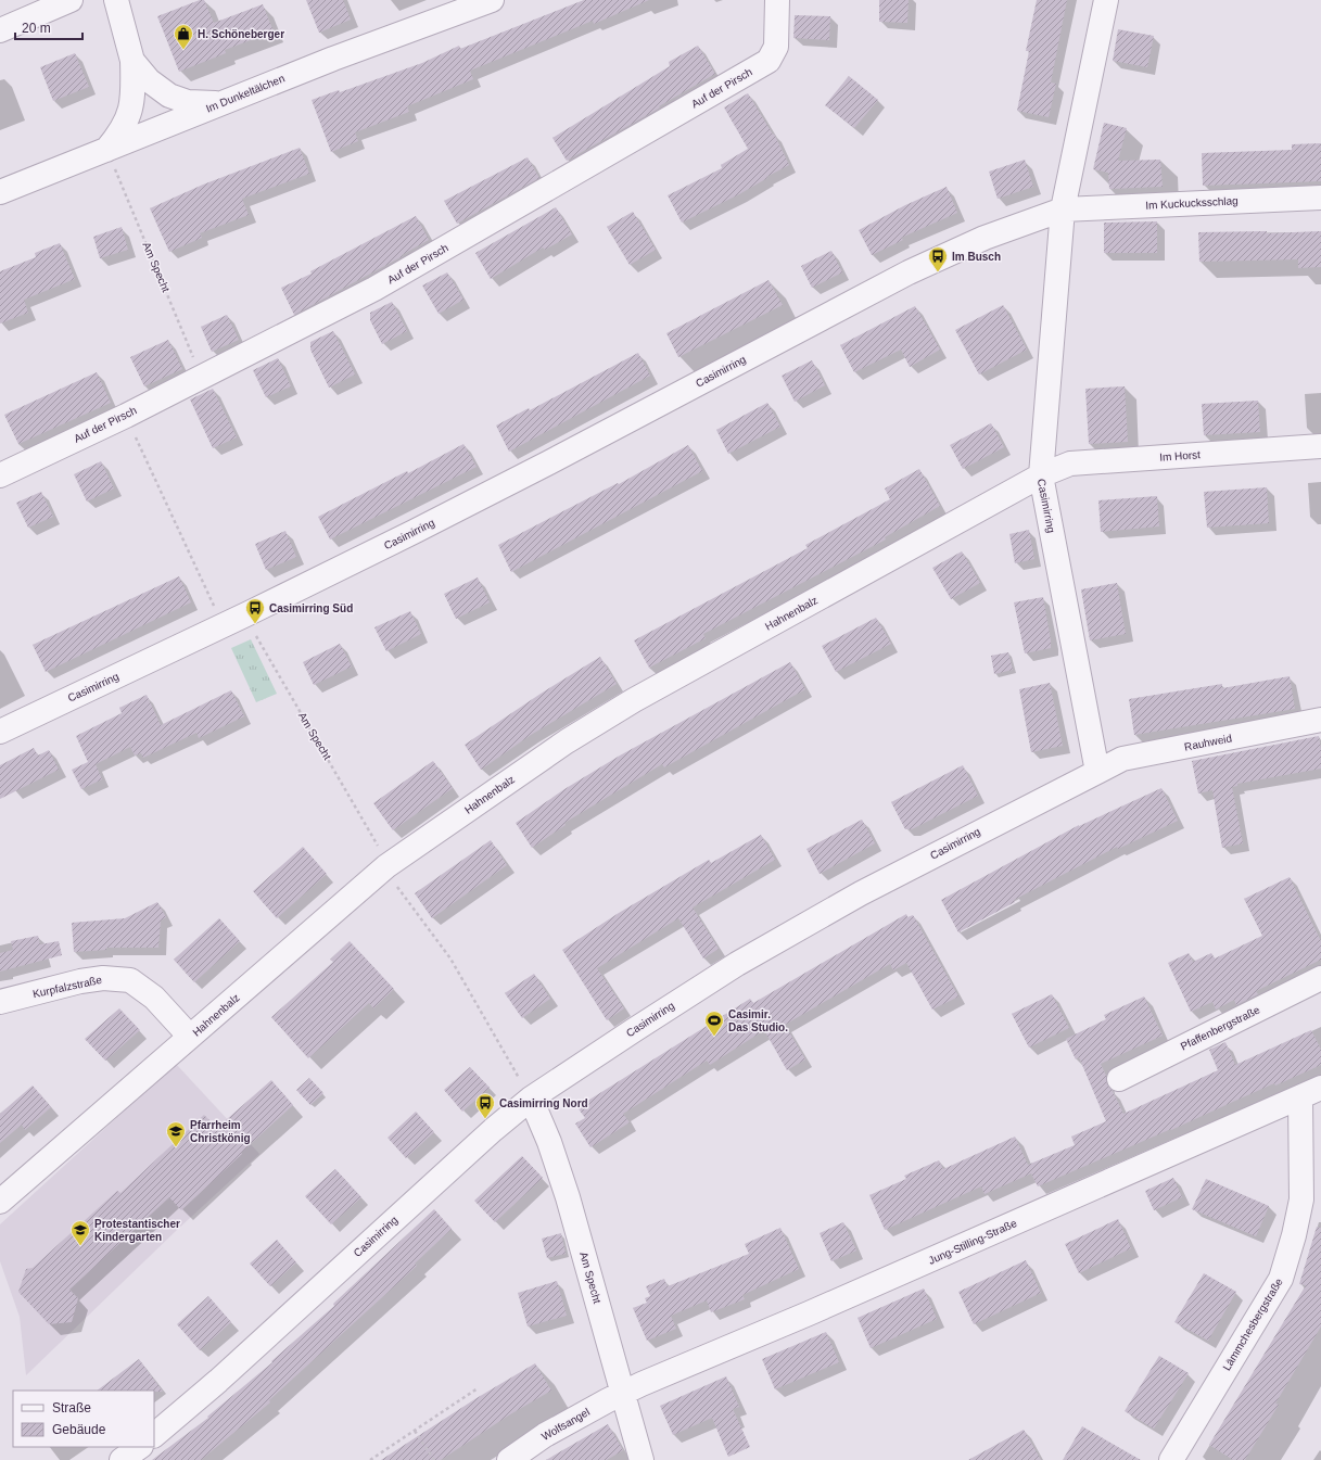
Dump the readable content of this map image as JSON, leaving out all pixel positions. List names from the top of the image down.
{
  "streets": {
    "street": [
      "Auf der Pirsch",
      "Im Dunkeltälchen",
      "Im Kuckucksschlag",
      "Am Specht",
      "Casimirring",
      "Im Horst",
      "Hahnenbalz",
      "Rauhweid",
      "Kurpfalzstraße",
      "Pfaffenbergstraße",
      "Jung-Stilling-Straße",
      "Lämmchesbergstraße",
      "Wolfsangel"
    ]
  },
  "crossings": [
    ["Im Dunkeltälchen", "Am Specht"],
    ["Im Kuckucksschlag", "Casimirring"],
    ["Am Specht", "Casimirring"],
    ["Am Specht", "Jung-Stilling-Straße"],
    ["Am Specht", "Wolfsangel"],
    ["Casimirring", "Im Horst"],
    ["Casimirring", "Hahnenbalz"],
    ["Casimirring", "Rauhweid"],
    ["Im Horst", "Hahnenbalz"],
    ["Hahnenbalz", "Kurpfalzstraße"],
    ["Jung-Stilling-Straße", "Lämmchesbergstraße"],
    ["Jung-Stilling-Straße", "Wolfsangel"]
  ],
  "places": {
    "shop": ["H. Schöneberger"],
    "bus stop": ["Im Busch", "Casimirring Süd", "Casimirring Nord"],
    "sports": ["Casimir. Das Studio."],
    "school or university": ["Pfarrheim Christkönig", "Protestantischer Kindergarten"]
  },
  "legend": ["Straße", "Gebäude"],
  "scale_bar": "20 m"
}
